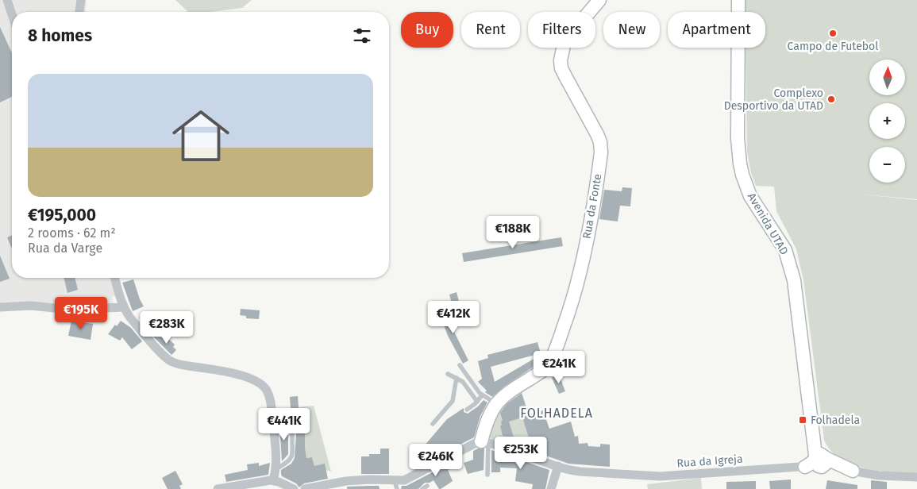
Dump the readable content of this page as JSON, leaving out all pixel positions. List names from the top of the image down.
{
  "streets": {
    "street": ["Rua da Fonte", "Avenida UTAD", "Rua da Igreja"]
  },
  "districts": ["FOLHADELA"],
  "places": {
    "other": ["Campo de Futebol", "Complexo Desportivo da UTAD"],
    "transit": ["Folhadela"]
  },
  "north": "top",
  "page": {
    "chip": [
      "Buy",
      "Rent",
      "Filters",
      "New",
      "Apartment"
    ],
    "heading": "8 homes",
    "map_buttons": ["+", "−"],
    "list": [
      {
        "name": "€195,000",
        "note": "2 rooms · 62 m² · Rua da Varge"
      }
    ],
    "price": [
      "€188K",
      "€195K",
      "€412K",
      "€283K",
      "€241K",
      "€441K",
      "€253K",
      "€246K"
    ]
  }
}
